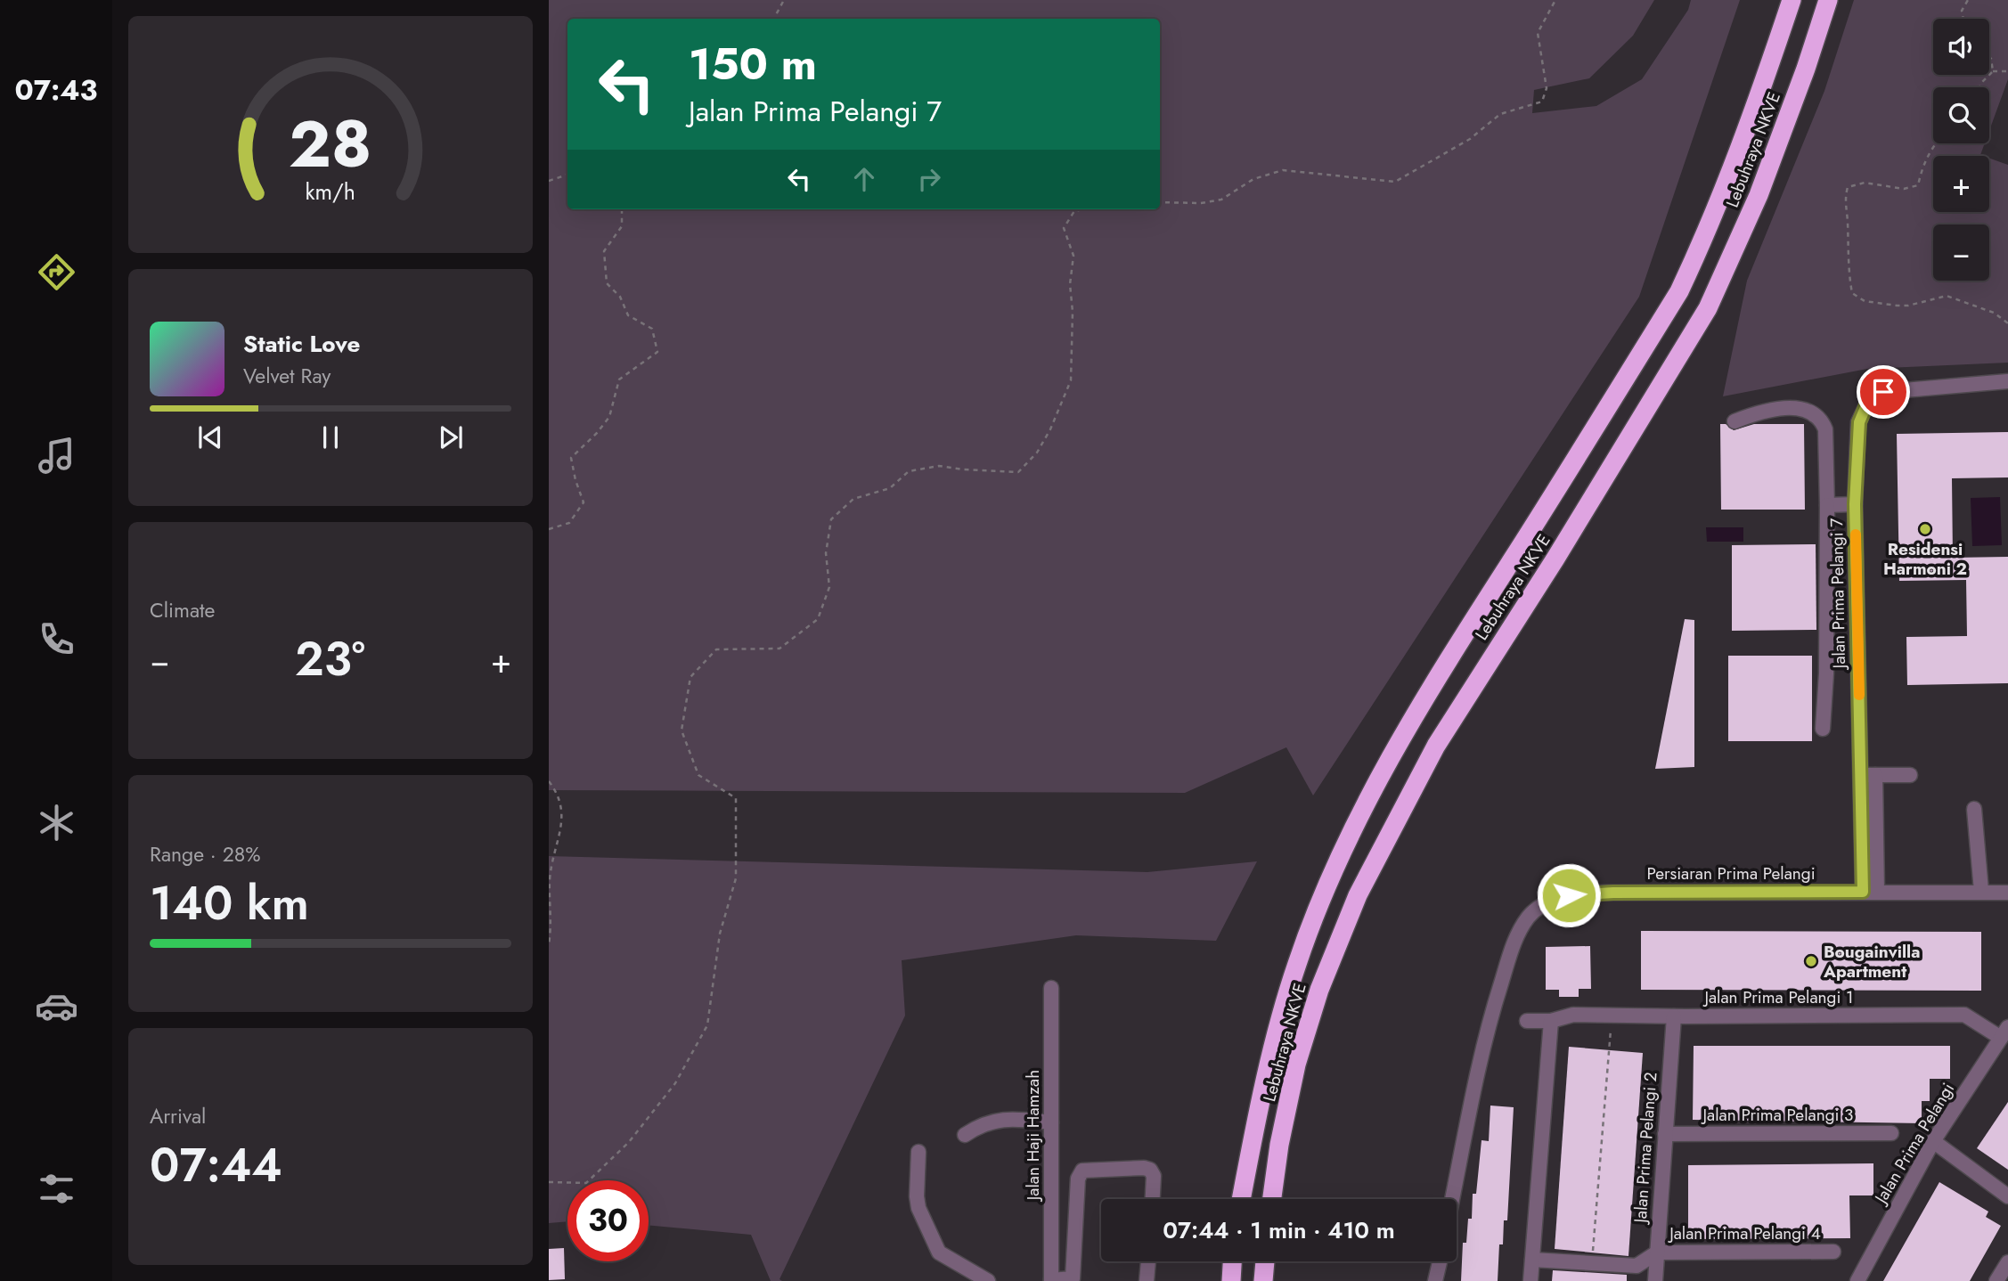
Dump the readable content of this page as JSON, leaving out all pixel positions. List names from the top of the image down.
{
  "streets": {
    "highway": ["Lebuhraya NKVE"],
    "street": [
      "Jalan Prima Pelangi 7",
      "Persiaran Prima Pelangi",
      "Jalan Prima Pelangi 1",
      "Jalan Prima Pelangi 3",
      "Jalan Haji Hamzah",
      "Jalan Prima Pelangi",
      "Jalan Prima Pelangi 2",
      "Jalan Prima Pelangi 4"
    ]
  },
  "crossings": [
    ["Jalan Prima Pelangi 7", "Persiaran Prima Pelangi"],
    ["Jalan Prima Pelangi 1", "Jalan Prima Pelangi"],
    ["Jalan Prima Pelangi 1", "Jalan Prima Pelangi 2"],
    ["Jalan Prima Pelangi 3", "Jalan Prima Pelangi 2"],
    ["Jalan Prima Pelangi 2", "Jalan Prima Pelangi 4"]
  ],
  "places": ["Residensi Harmoni 2", "Bougainvilla Apartment"],
  "page": {
    "tabs": "07:43",
    "map_buttons": ["+", "−"],
    "turn": ["150 m", "Jalan Prima Pelangi 7"],
    "song": ["Static Love", "Velvet Ray"],
    "tile": [
      "Climate",
      ["Range · 28%", "140 km"],
      ["Arrival", "07:44"]
    ],
    "heat": ["−", "23°", "+"],
    "limit": "30",
    "trip": "07:44 · 1 min · 410 m",
    "gauge": ["28", "km/h"]
  }
}
